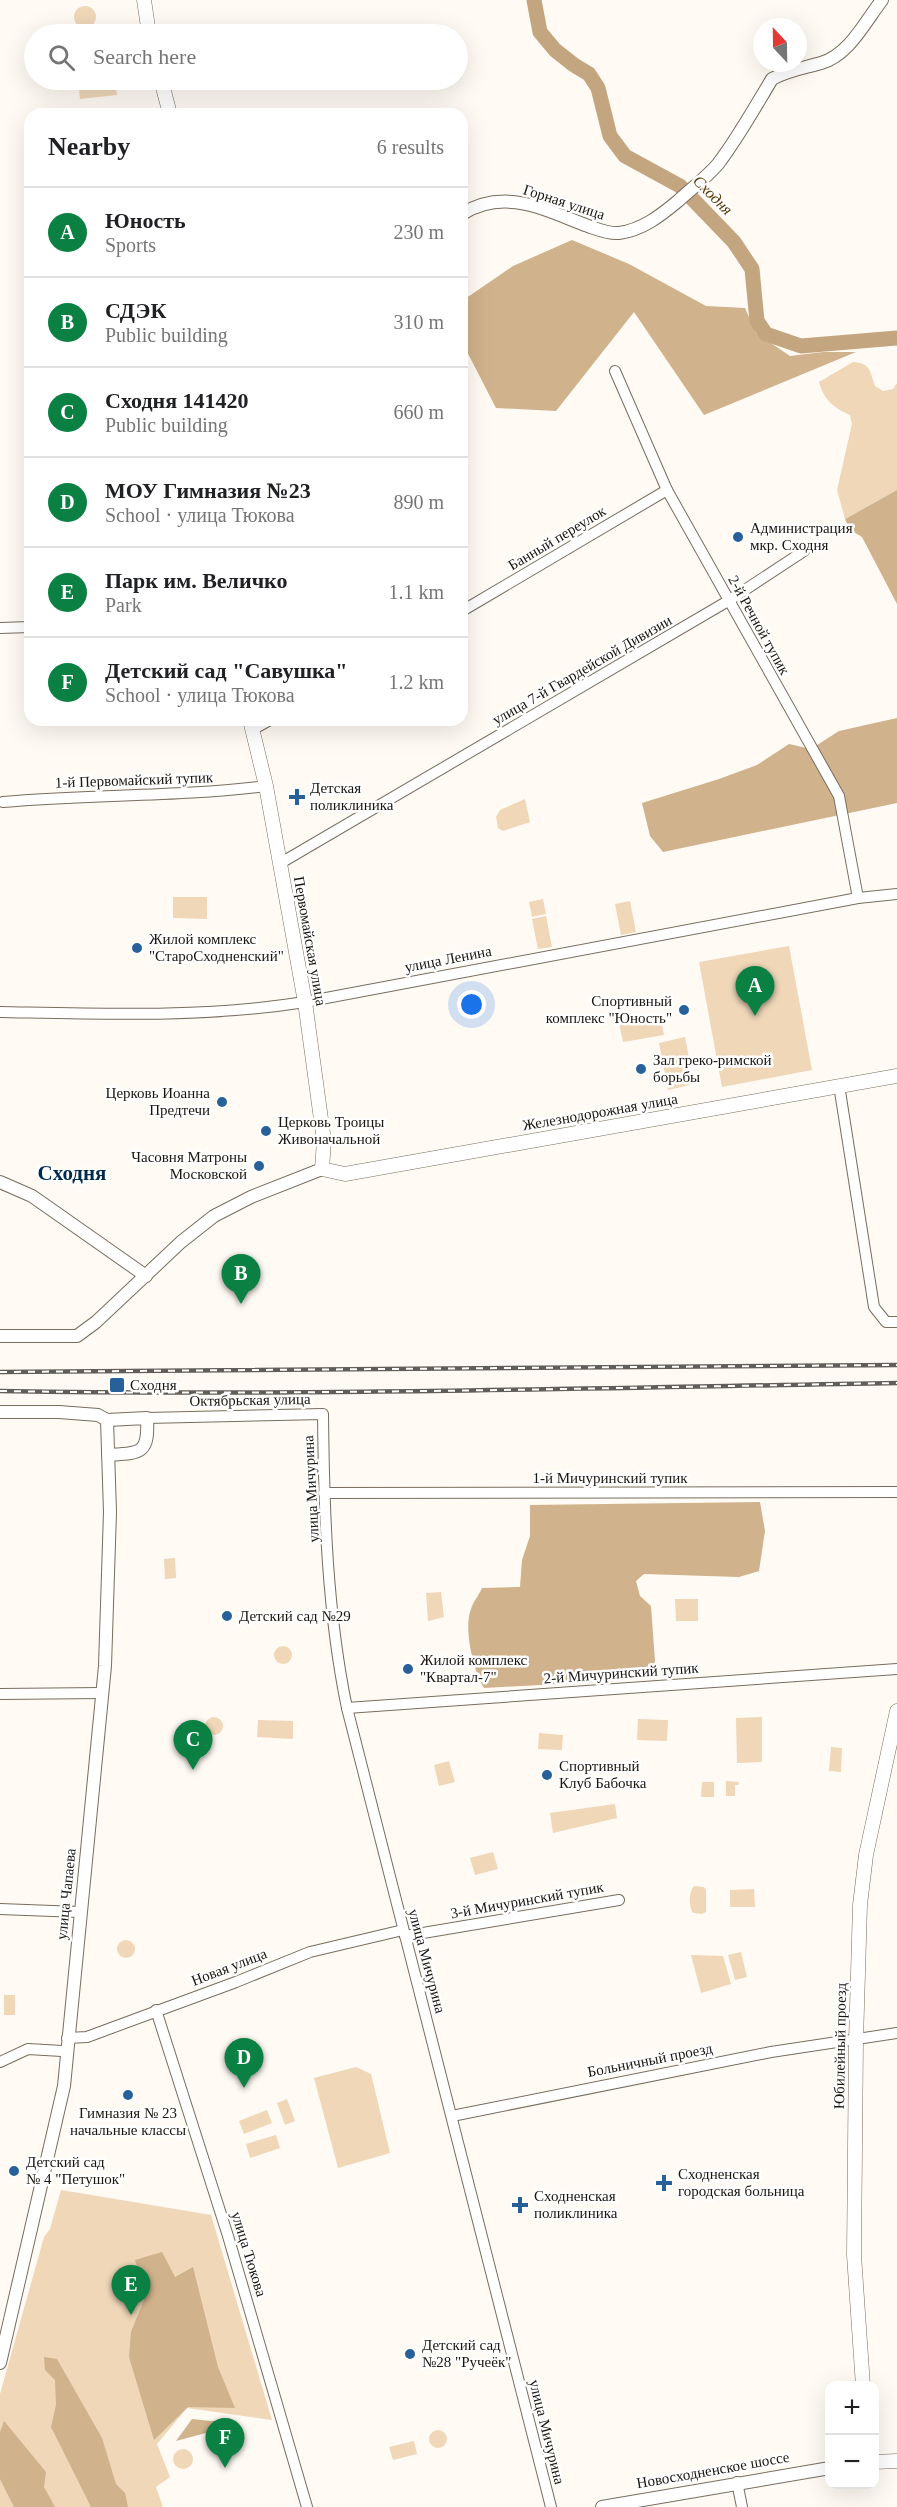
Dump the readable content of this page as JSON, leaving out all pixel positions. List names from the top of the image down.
{
  "streets": {
    "main road": ["Первомайская улица", "Железнодорожная улица", "Юбилейный проезд"],
    "street": [
      "Горная улица",
      "Банный переулок",
      "2-й Речной тупик",
      "улица 7-й Гвардейской Дивизии",
      "1-й Первомайский тупик",
      "улица Ленина",
      "Октябрьская улица",
      "1-й Мичуринский тупик",
      "улица Мичурина",
      "2-й Мичуринский тупик",
      "улица Чапаева",
      "3-й Мичуринский тупик",
      "Новая улица",
      "Больничный проезд",
      "улица Тюкова",
      "Новосходненское шоссе"
    ]
  },
  "crossings": [
    ["Банный переулок", "2-й Речной тупик"],
    ["2-й Речной тупик", "улица 7-й Гвардейской Дивизии"],
    ["2-й Речной тупик", "улица Ленина"],
    ["улица 7-й Гвардейской Дивизии", "Первомайская улица"],
    ["1-й Первомайский тупик", "Первомайская улица"],
    ["Первомайская улица", "улица Ленина"],
    ["Первомайская улица", "Железнодорожная улица"],
    ["Октябрьская улица", "улица Мичурина"],
    ["Октябрьская улица", "улица Чапаева"],
    ["1-й Мичуринский тупик", "улица Мичурина"],
    ["улица Мичурина", "2-й Мичуринский тупик"],
    ["улица Мичурина", "3-й Мичуринский тупик"],
    ["улица Мичурина", "Новая улица"],
    ["улица Мичурина", "Больничный проезд"],
    ["улица Чапаева", "Новая улица"],
    ["3-й Мичуринский тупик", "Новая улица"],
    ["Новая улица", "улица Тюкова"],
    ["Юбилейный проезд", "Больничный проезд"]
  ],
  "districts": ["Сходня"],
  "water": ["Сходня"],
  "places": {
    "other": [
      "Администрация мкр. Сходня",
      "Жилой комплекс \"СтароСходненский\"",
      "Спортивный комплекс \"Юность\"",
      "Зал греко-римской борьбы",
      "Церковь Иоанна Предтечи",
      "Церковь Троицы Живоначальной",
      "Часовня Матроны Московской",
      "Детский сад №29",
      "Жилой комплекс \"Квартал-7\"",
      "Спортивный Клуб Бабочка",
      "Гимназия № 23 начальные классы",
      "Детский сад № 4 \"Петушок\"",
      "Детский сад №28 \"Ручеёк\""
    ],
    "health": ["Детская поликлиника", "Сходненская городская больница", "Сходненская поликлиника"],
    "transit": ["Сходня"]
  },
  "north": "top",
  "page": {
    "search": "Search here",
    "heading": ["Nearby", "6 results"],
    "list": [
      {
        "mark": "A",
        "name": "Юность",
        "note": "Sports",
        "value": "230 m"
      },
      {
        "mark": "B",
        "name": "СДЭК",
        "note": "Public building",
        "value": "310 m"
      },
      {
        "mark": "C",
        "name": "Сходня 141420",
        "note": "Public building",
        "value": "660 m"
      },
      {
        "mark": "D",
        "name": "МОУ Гимназия №23",
        "note": "School · улица Тюкова",
        "value": "890 m"
      },
      {
        "mark": "E",
        "name": "Парк им. Величко",
        "note": "Park",
        "value": "1.1 km"
      },
      {
        "mark": "F",
        "name": "Детский сад \"Савушка\"",
        "note": "School · улица Тюкова",
        "value": "1.2 km"
      }
    ],
    "pins": [
      "A",
      "B",
      "C",
      "D",
      "E",
      "F"
    ],
    "map_buttons": ["+", "−"]
  }
}
